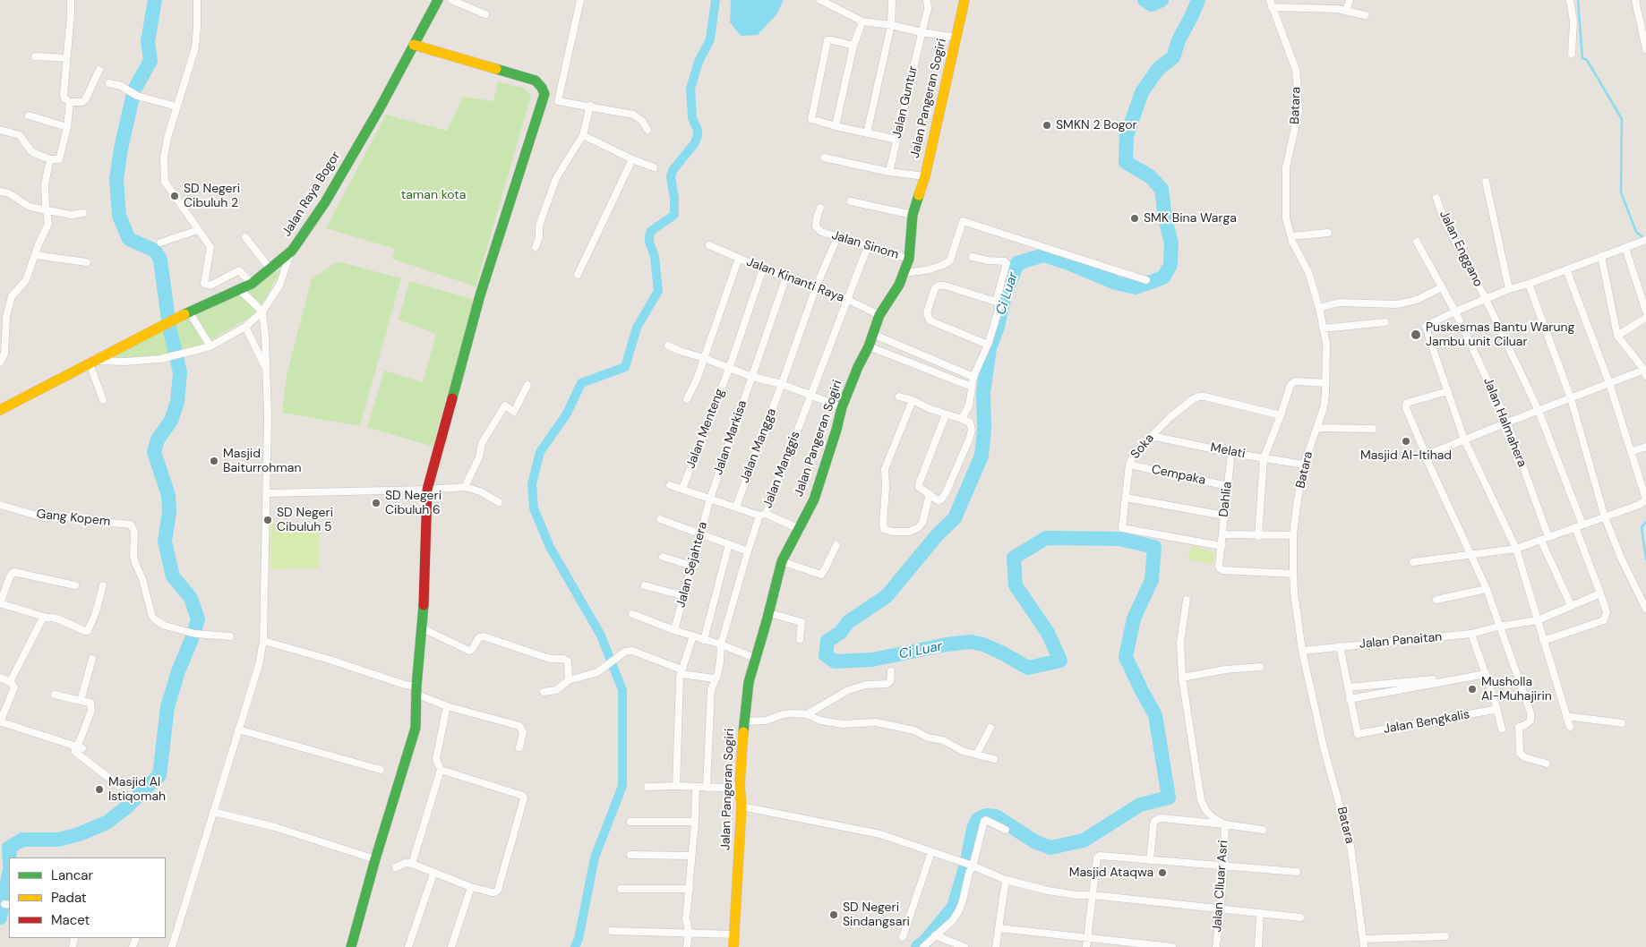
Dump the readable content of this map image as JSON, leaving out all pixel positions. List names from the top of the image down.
{
  "streets": {
    "main road": ["Jalan Pangeran Sogiri", "Jalan Raya Bogor"],
    "street": [
      "Jalan Guntur",
      "Batara",
      "Jalan Sinom",
      "Jalan Enggano",
      "Jalan Kinanti Raya",
      "Jalan Halmahera",
      "Jalan Menteng",
      "Jalan Markisa",
      "Jalan Mangga",
      "Soka",
      "Melati",
      "Jalan Manggis",
      "Cempaka",
      "Dahlia",
      "Gang Kopem",
      "Jalan Sejahtera",
      "Jalan Panaitan",
      "Jalan Bengkalis",
      "Jalan CIluar Asri"
    ]
  },
  "crossings": [
    ["Jalan Pangeran Sogiri", "Jalan Sinom"],
    ["Jalan Pangeran Sogiri", "Jalan Kinanti Raya"],
    ["Batara", "Melati"],
    ["Batara", "Dahlia"],
    ["Batara", "Jalan Panaitan"],
    ["Jalan Sinom", "Jalan Mangga"],
    ["Jalan Sinom", "Jalan Manggis"],
    ["Jalan Kinanti Raya", "Jalan Menteng"],
    ["Jalan Kinanti Raya", "Jalan Markisa"],
    ["Jalan Kinanti Raya", "Jalan Mangga"],
    ["Jalan Kinanti Raya", "Jalan Manggis"],
    ["Jalan Markisa", "Jalan Sejahtera"],
    ["Soka", "Melati"],
    ["Soka", "Cempaka"],
    ["Soka", "Dahlia"],
    ["Melati", "Dahlia"],
    ["Cempaka", "Dahlia"]
  ],
  "water": ["Ci Luar"],
  "parks": ["taman kota"],
  "places": [
    "SMKN 2 Bogor",
    "SD Negeri Cibuluh 2",
    "SMK Bina Warga",
    "Puskesmas Bantu Warung Jambu unit Ciluar",
    "Masjid Al-Itihad",
    "Masjid Baiturrohman",
    "SD Negeri Cibuluh 6",
    "SD Negeri Cibuluh 5",
    "Musholla Al-Muhajirin",
    "Masjid Al Istiqomah",
    "Masjid Ataqwa",
    "SD Negeri Sindangsari"
  ],
  "legend": ["Lancar", "Padat", "Macet"]
}
